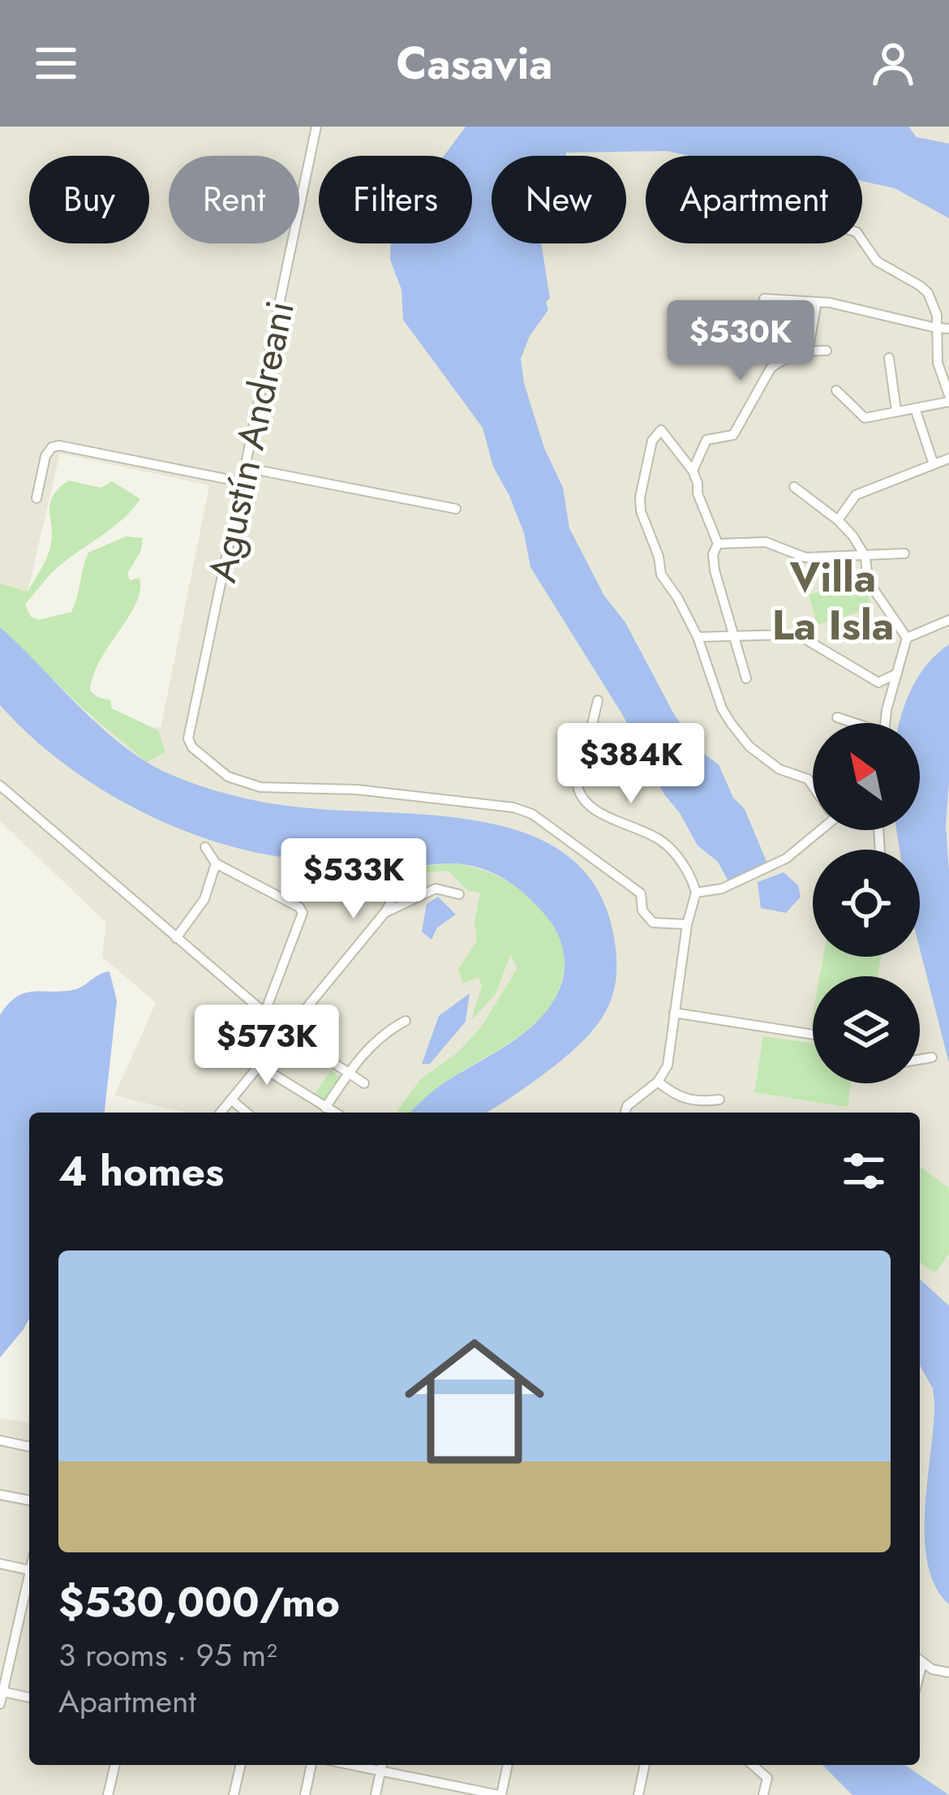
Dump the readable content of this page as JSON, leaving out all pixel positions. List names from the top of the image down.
{
  "streets": {
    "street": ["Agustín Andreani"]
  },
  "districts": ["Villa La Isla"],
  "north": "top left",
  "page": {
    "header": "Casavia",
    "chip": [
      "Buy",
      "Rent",
      "Filters",
      "New",
      "Apartment"
    ],
    "price": [
      "$530K",
      "$384K",
      "$533K",
      "$573K"
    ],
    "heading": "4 homes",
    "list": [
      {
        "name": "$530,000/mo",
        "note": "3 rooms · 95 m² · Apartment"
      }
    ]
  }
}
